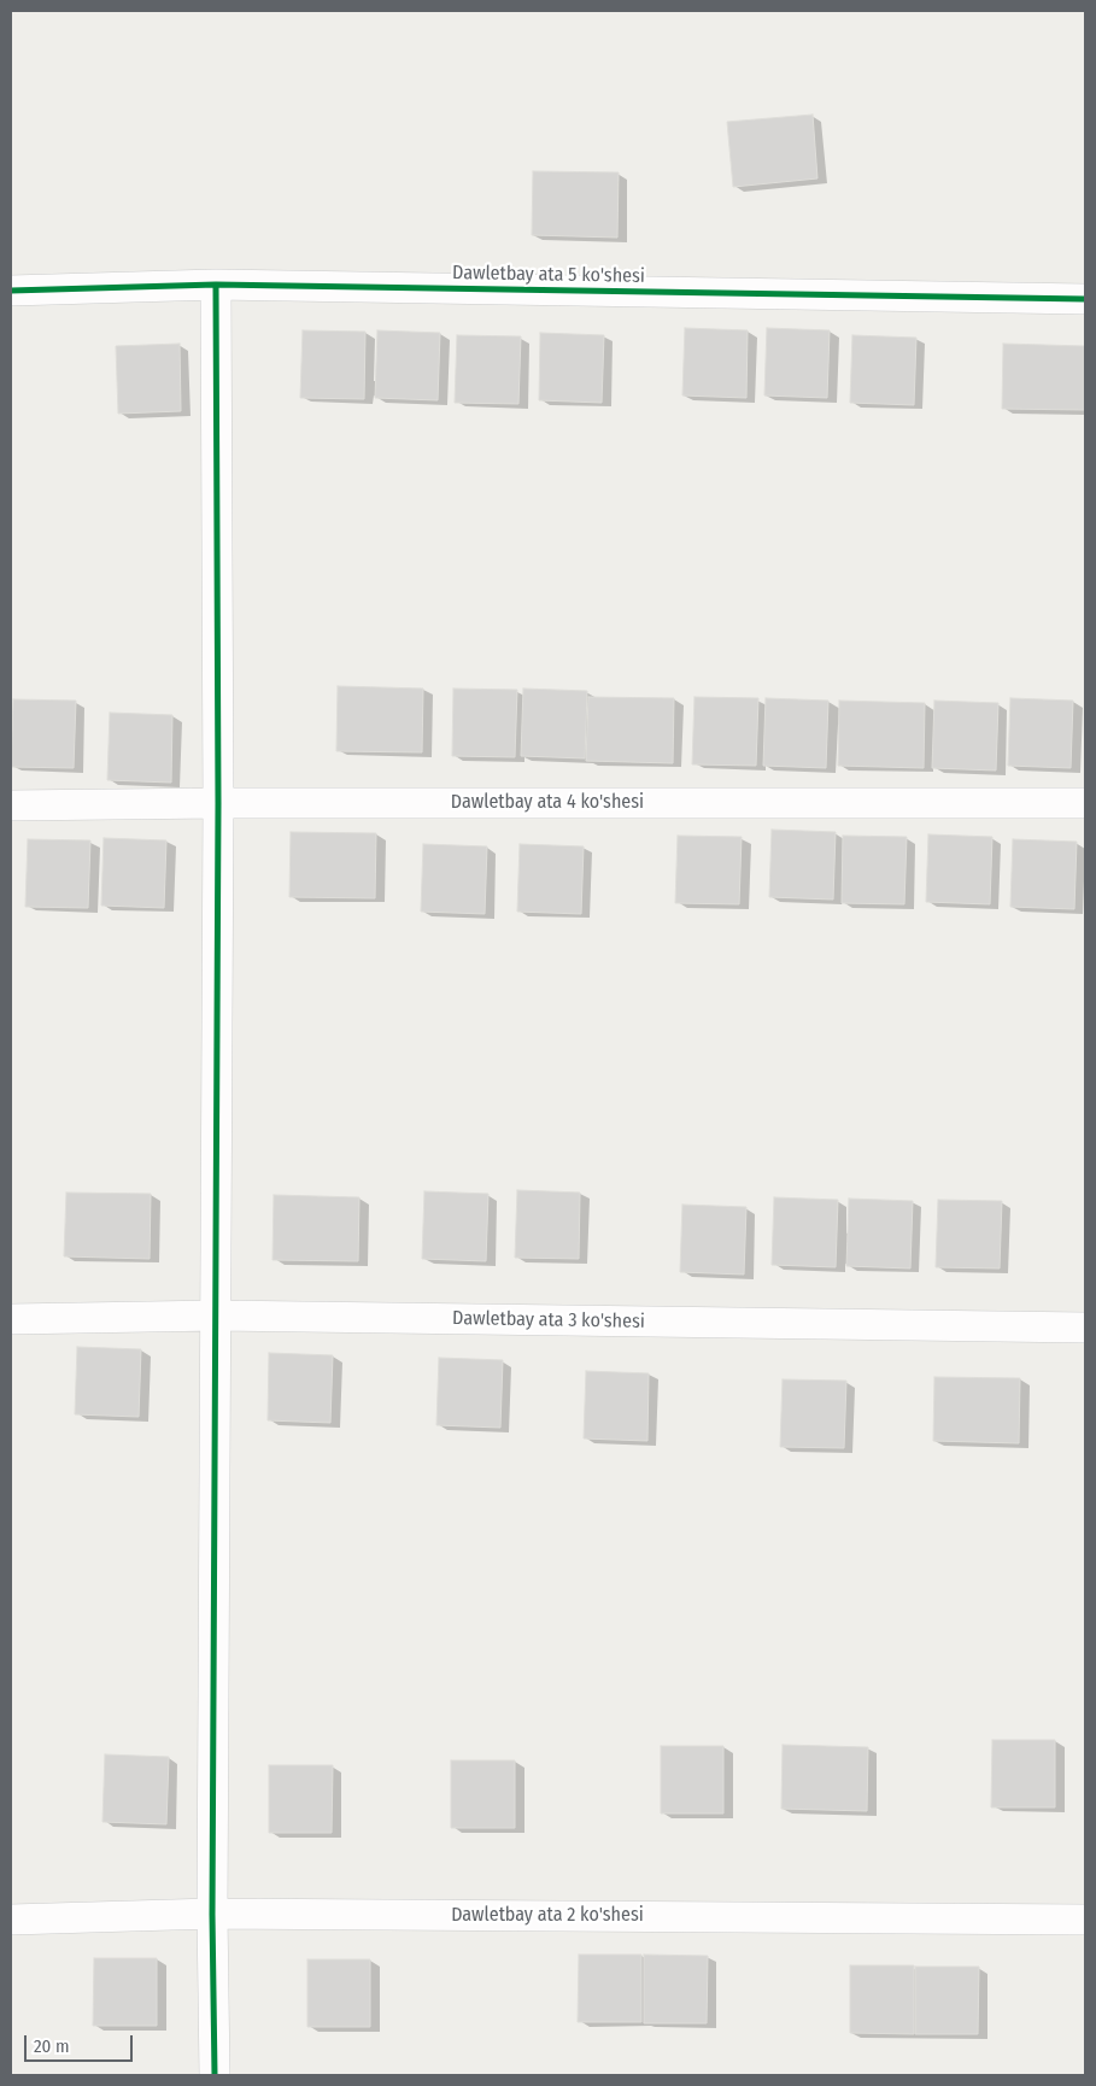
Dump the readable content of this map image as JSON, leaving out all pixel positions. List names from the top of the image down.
{
  "streets": {
    "street": [
      "Dawletbay ata 5 ko'shesi",
      "Dawletbay ata 4 ko'shesi",
      "Dawletbay ata 3 ko'shesi",
      "Dawletbay ata 2 ko'shesi"
    ]
  },
  "scale_bar": "20 m"
}
